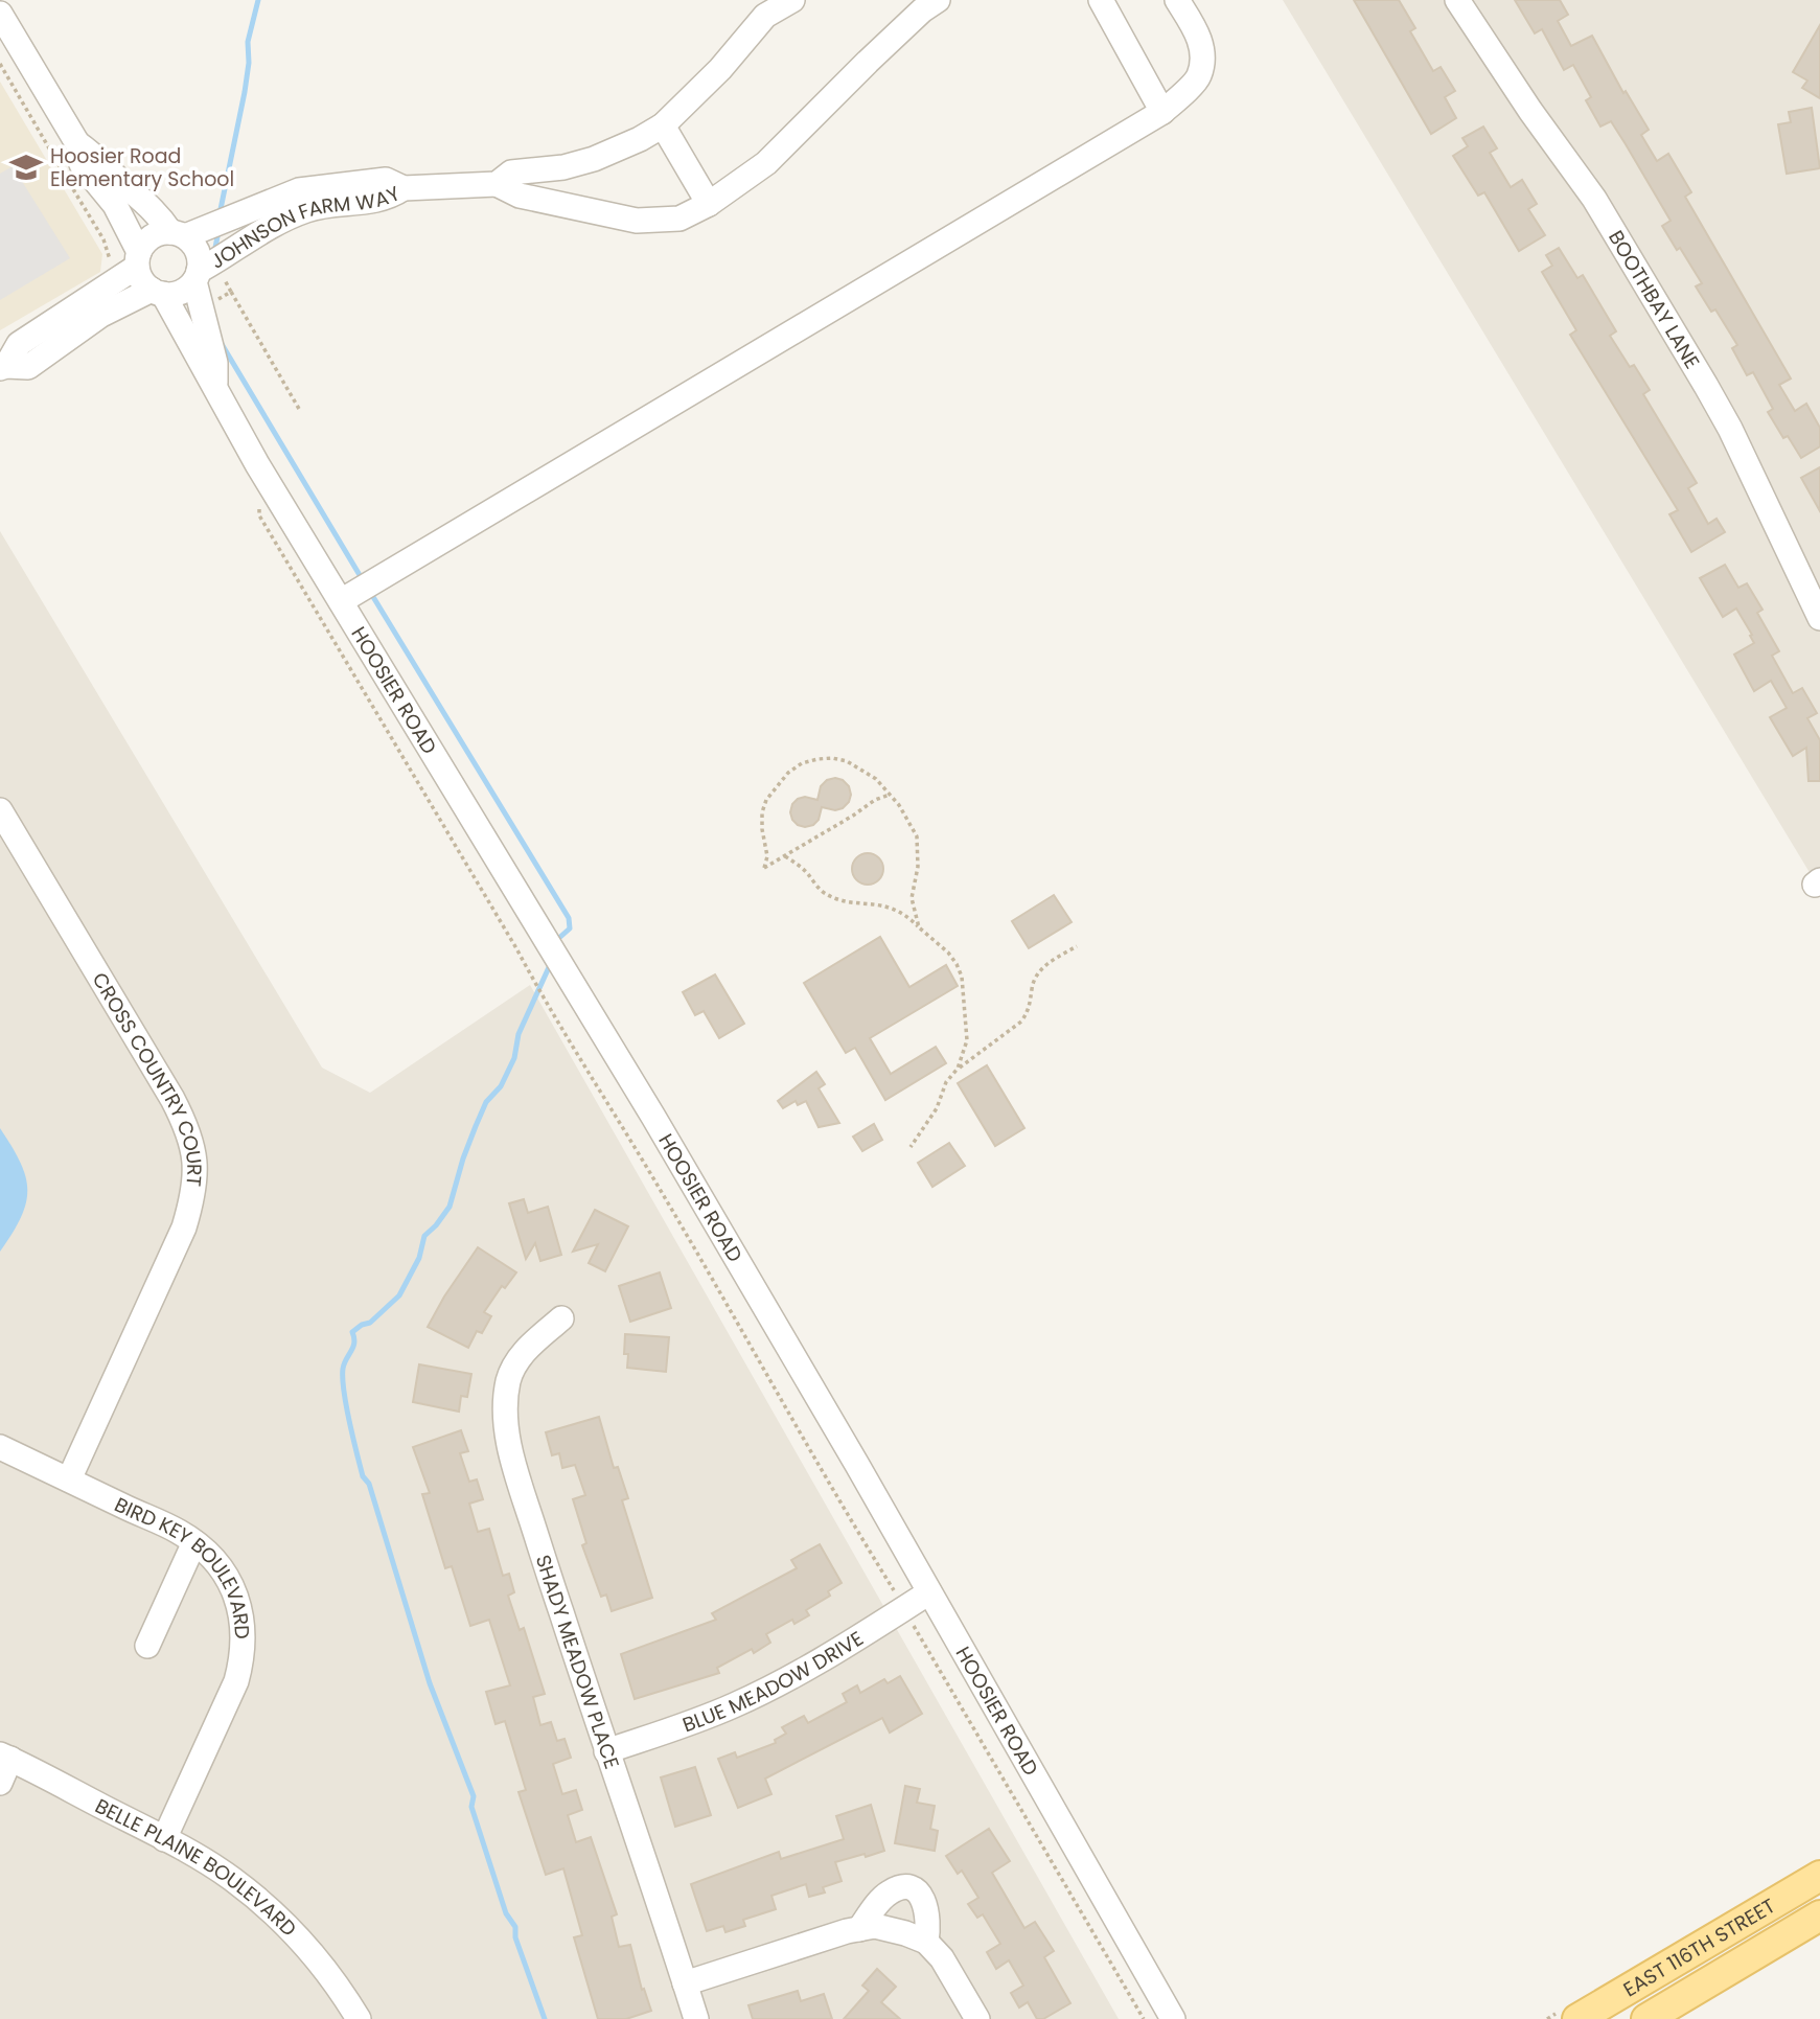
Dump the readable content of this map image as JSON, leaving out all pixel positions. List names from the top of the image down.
{
  "streets": {
    "main road": ["EAST 116TH STREET"],
    "street": [
      "JOHNSON FARM WAY",
      "BOOTHBAY LANE",
      "HOOSIER ROAD",
      "CROSS COUNTRY COURT",
      "BIRD KEY BOULEVARD",
      "SHADY MEADOW PLACE",
      "BLUE MEADOW DRIVE",
      "BELLE PLAINE BOULEVARD"
    ]
  },
  "crossings": [
    ["JOHNSON FARM WAY", "HOOSIER ROAD"],
    ["HOOSIER ROAD", "BLUE MEADOW DRIVE"],
    ["CROSS COUNTRY COURT", "BIRD KEY BOULEVARD"],
    ["BIRD KEY BOULEVARD", "BELLE PLAINE BOULEVARD"],
    ["SHADY MEADOW PLACE", "BLUE MEADOW DRIVE"]
  ],
  "places": {
    "school or university": ["Hoosier Road Elementary School"]
  }
}
